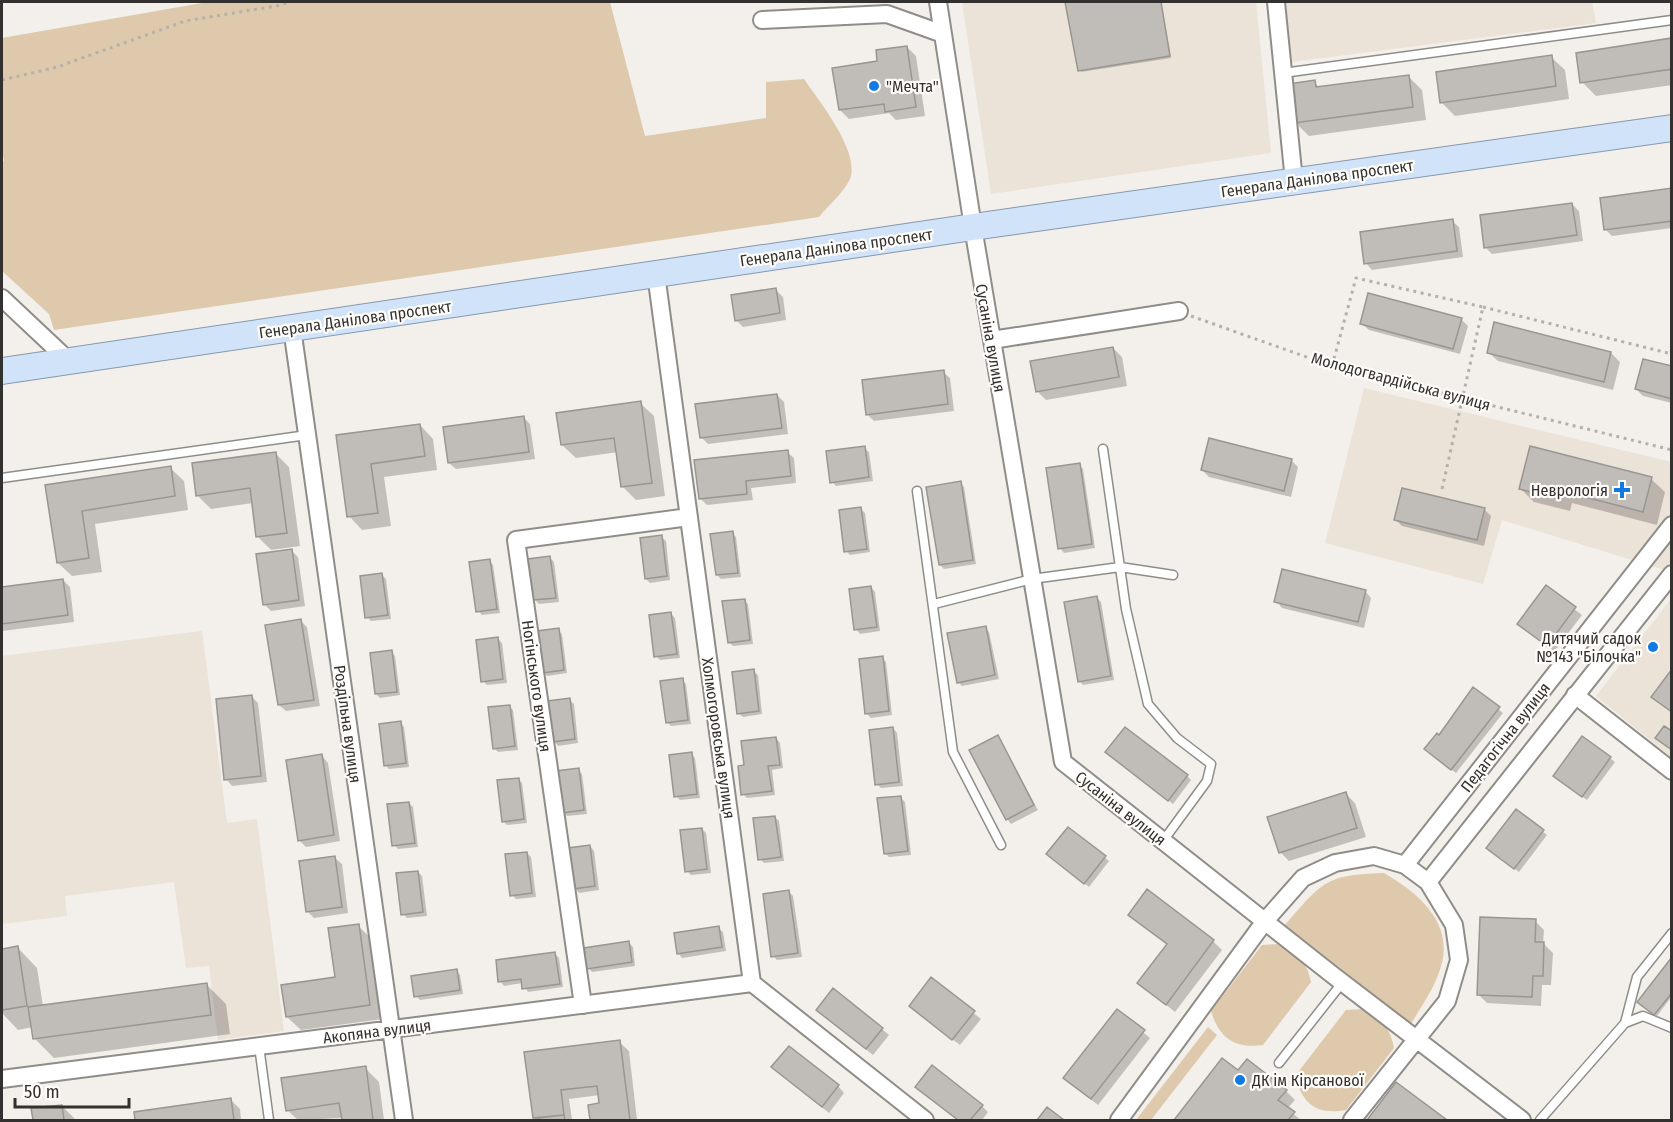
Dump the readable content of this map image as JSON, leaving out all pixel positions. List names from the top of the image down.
{
  "streets": {
    "main road": ["Генерала Данілова проспект"],
    "street": [
      "Сусаніна вулиця",
      "Ногінського вулиця",
      "Роздільна вулиця",
      "Педагогічна вулиця",
      "Холмогоровська вулиця",
      "Акопяна вулиця"
    ],
    "path": ["Молодогвардійська вулиця"]
  },
  "crossings": [
    ["Генерала Данілова проспект", "Сусаніна вулиця"],
    ["Генерала Данілова проспект", "Роздільна вулиця"],
    ["Генерала Данілова проспект", "Холмогоровська вулиця"],
    ["Ногінського вулиця", "Холмогоровська вулиця"],
    ["Ногінського вулиця", "Акопяна вулиця"],
    ["Роздільна вулиця", "Акопяна вулиця"],
    ["Холмогоровська вулиця", "Акопяна вулиця"]
  ],
  "places": {
    "other": ["\"Мечта\"", "Дитячий садок №143 \"Білочка\"", "ДК ім Кірсанової"],
    "health": ["Неврологія"]
  },
  "scale_bar": "50 m"
}
